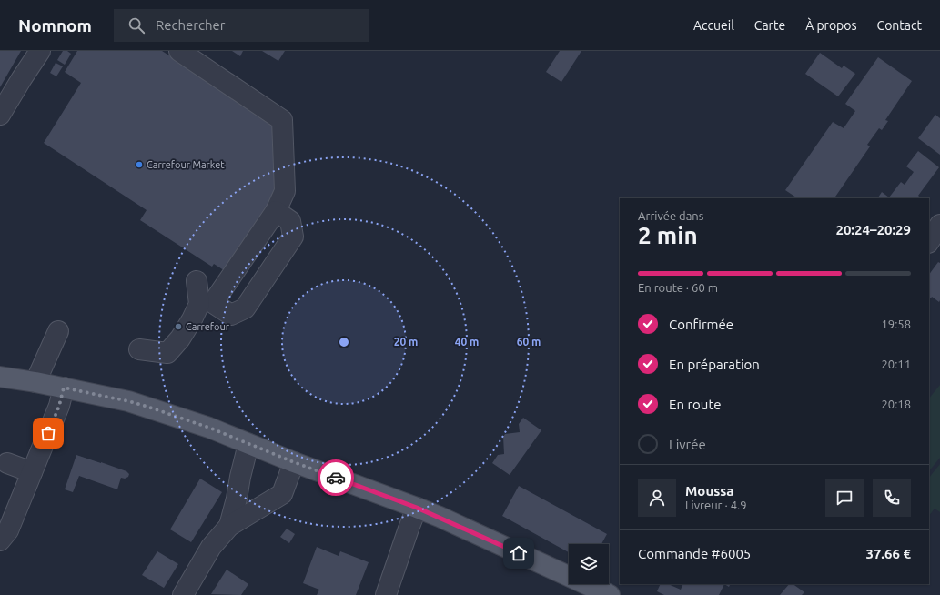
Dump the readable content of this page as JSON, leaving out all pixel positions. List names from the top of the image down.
{
  "places": ["Carrefour Market", "Carrefour"],
  "page": {
    "header": "Nomnom",
    "search": "Rechercher",
    "nav": [
      "Accueil",
      "Carte",
      "À propos",
      "Contact"
    ],
    "heading": ["2 min", "Arrivée dans", "20:24–20:29"],
    "panel": [
      "Moussa",
      "Livreur · 4.9",
      "Commande #6005",
      "37.66 €"
    ],
    "bar": "En route · 60 m",
    "list": [
      ["Confirmée", "19:58"],
      ["En préparation", "20:11"],
      ["En route", "20:18"],
      "Livrée"
    ]
  },
  "rings": ["20 m", "40 m", "60 m"]
}
